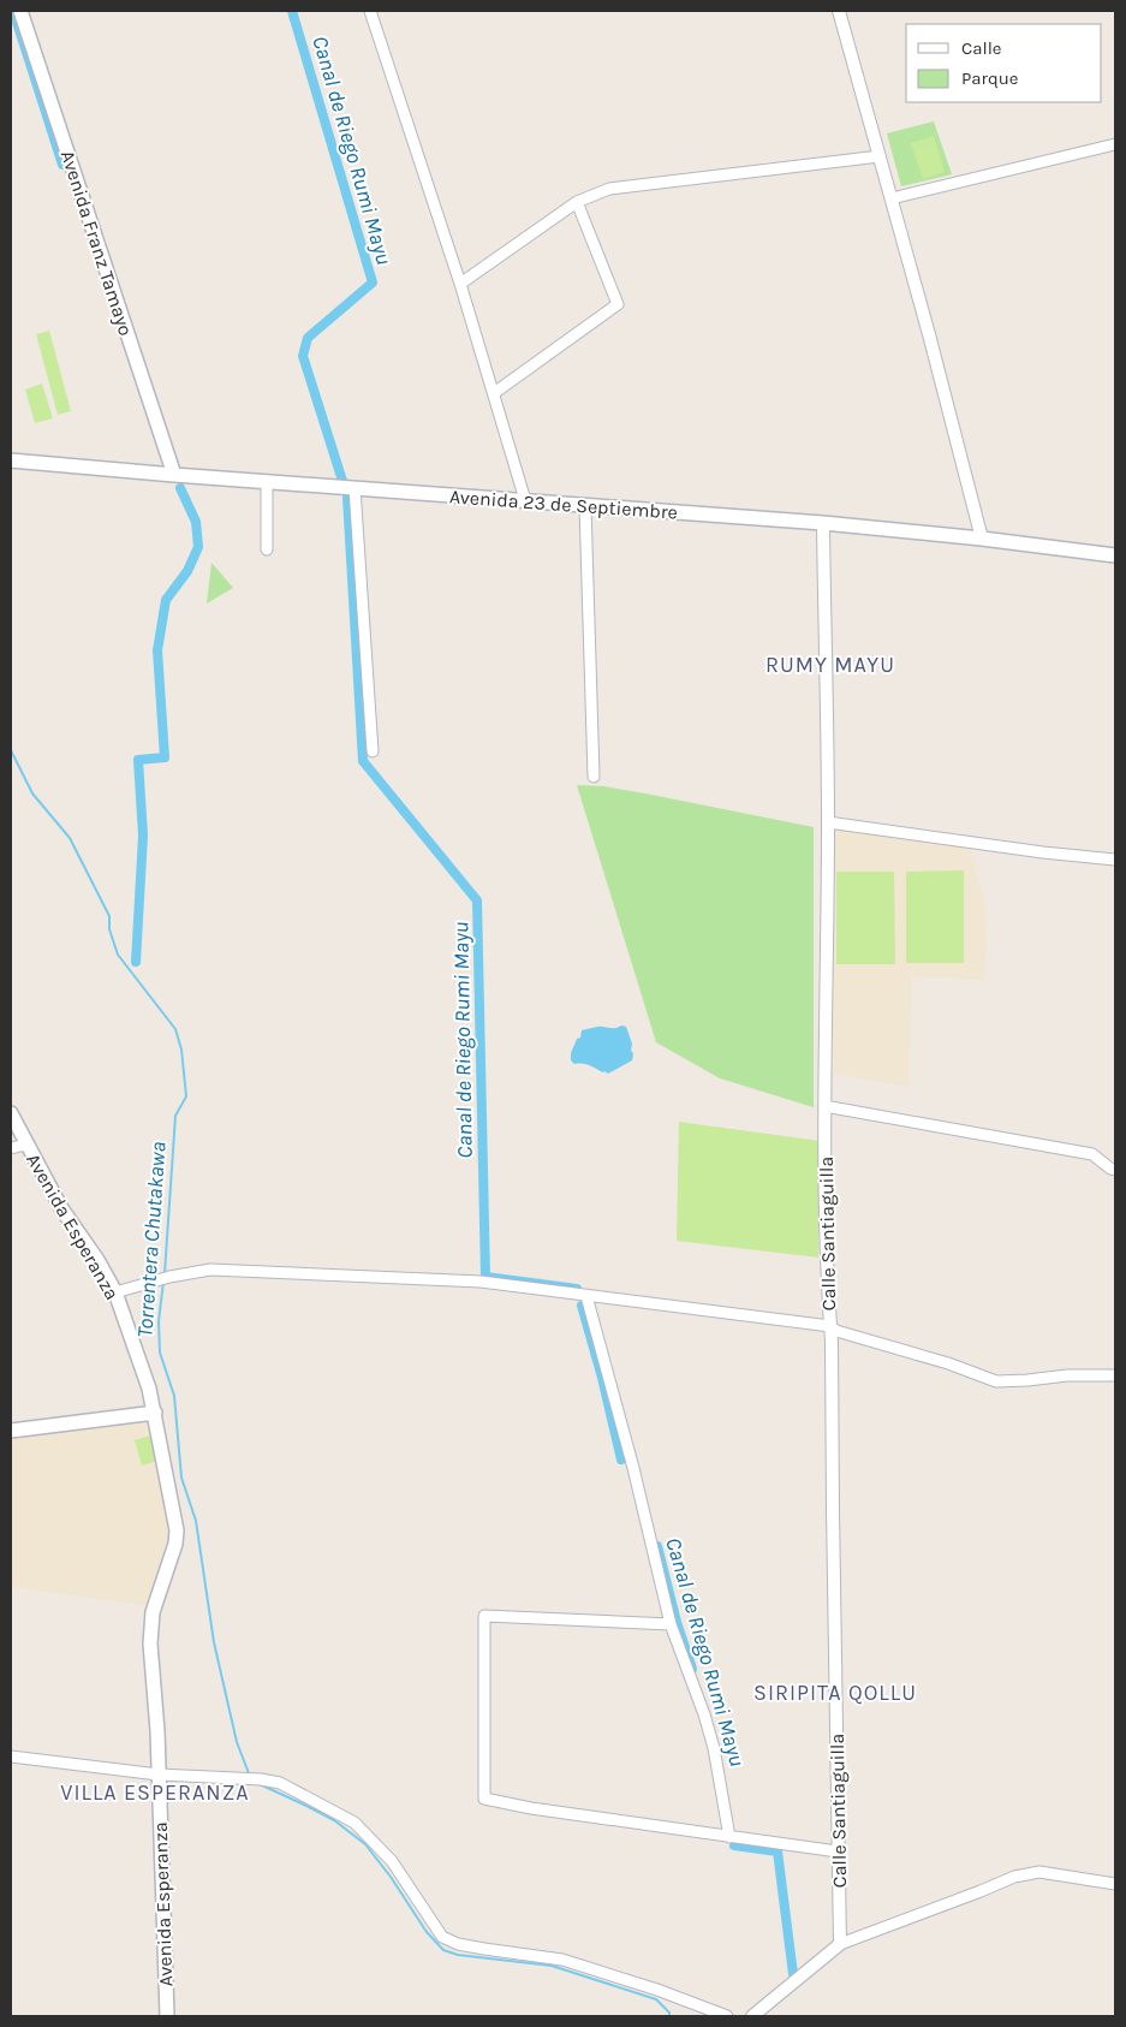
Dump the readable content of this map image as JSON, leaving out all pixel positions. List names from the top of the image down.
{
  "streets": {
    "main road": ["Avenida Franz Tamayo", "Avenida 23 de Septiembre", "Avenida Esperanza"],
    "street": ["Calle Santiaguilla"]
  },
  "crossings": [
    ["Avenida Franz Tamayo", "Avenida 23 de Septiembre"],
    ["Avenida 23 de Septiembre", "Calle Santiaguilla"]
  ],
  "districts": ["RUMY MAYU", "SIRIPITA QOLLU", "VILLA ESPERANZA"],
  "water": ["Canal de Riego Rumi Mayu", "Torrentera Chutakawa"],
  "legend": ["Calle", "Parque"]
}
